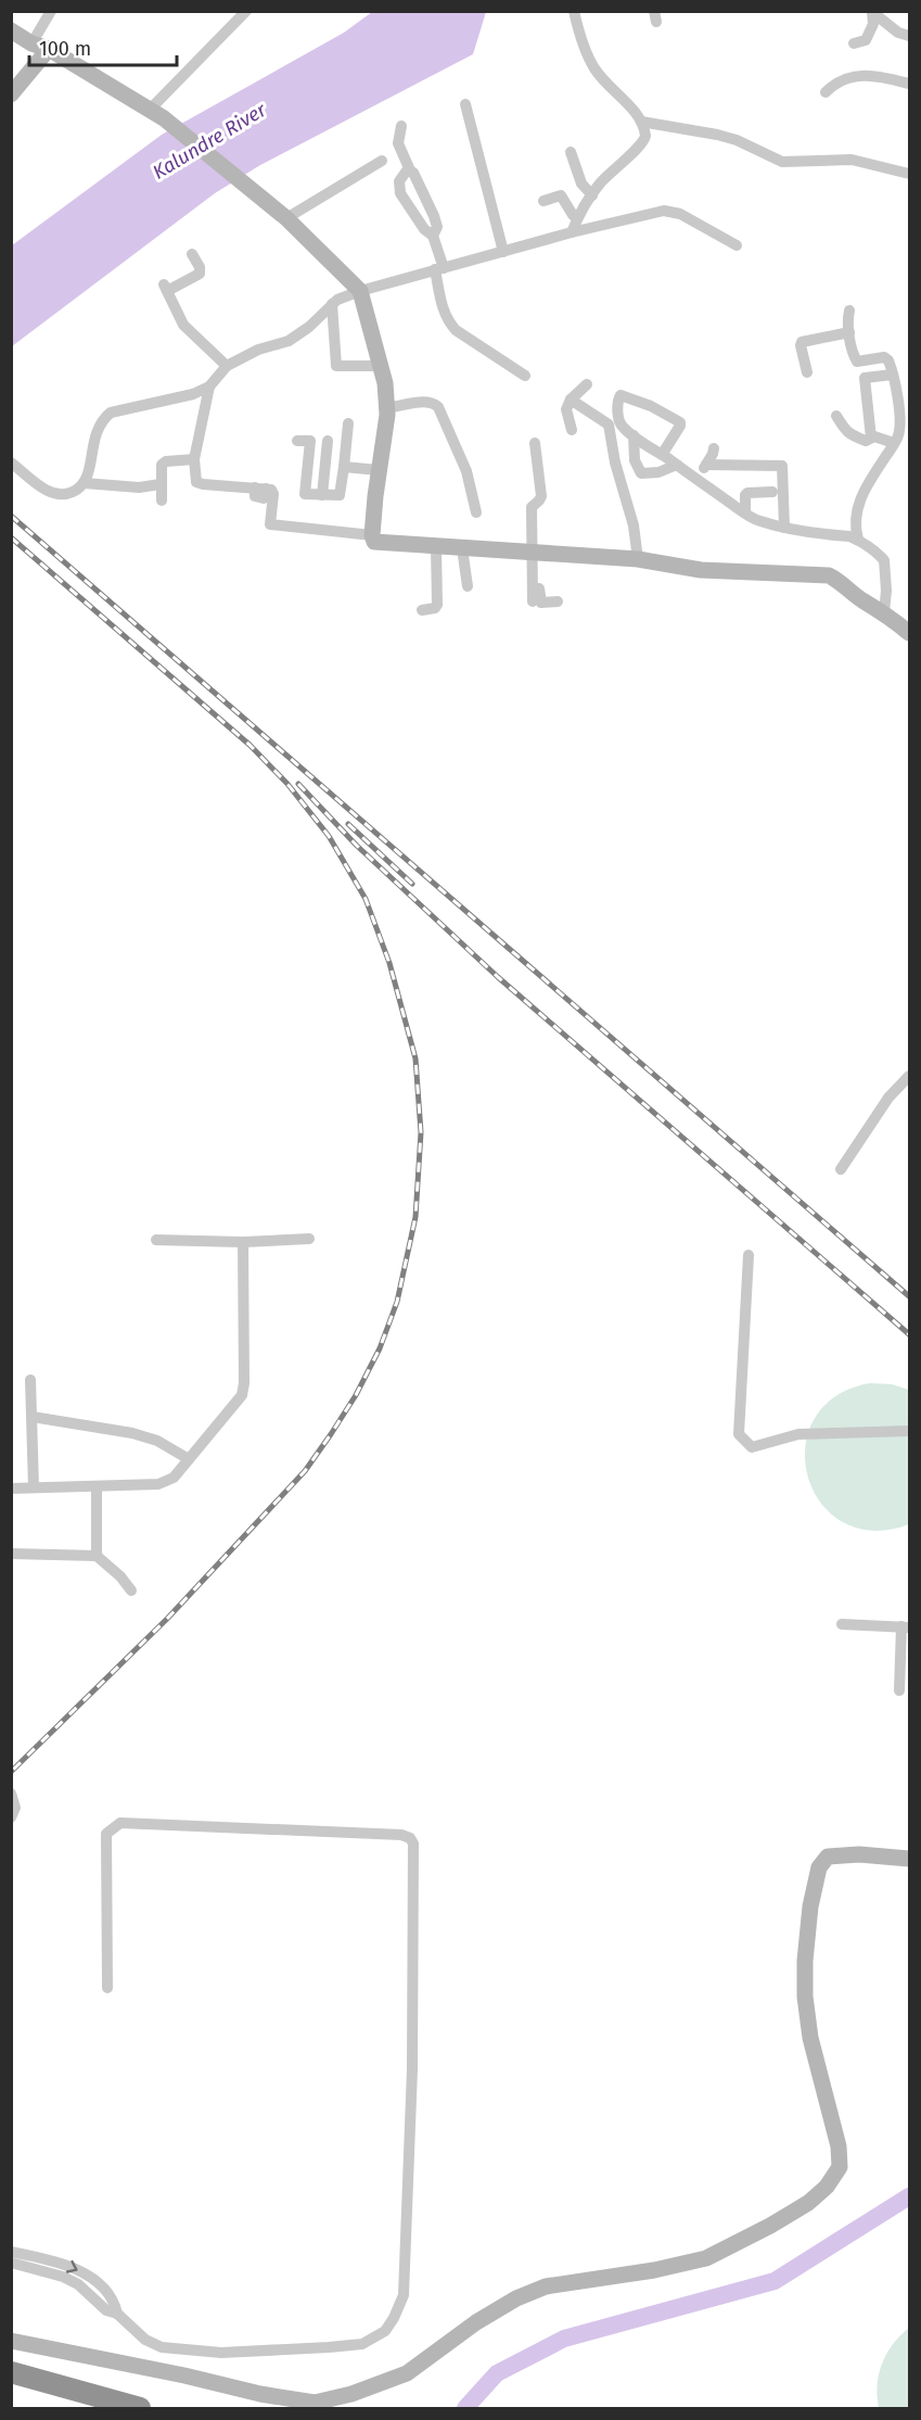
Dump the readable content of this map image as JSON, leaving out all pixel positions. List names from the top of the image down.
{
  "water": ["Kalundre River"],
  "scale_bar": "100 m"
}
